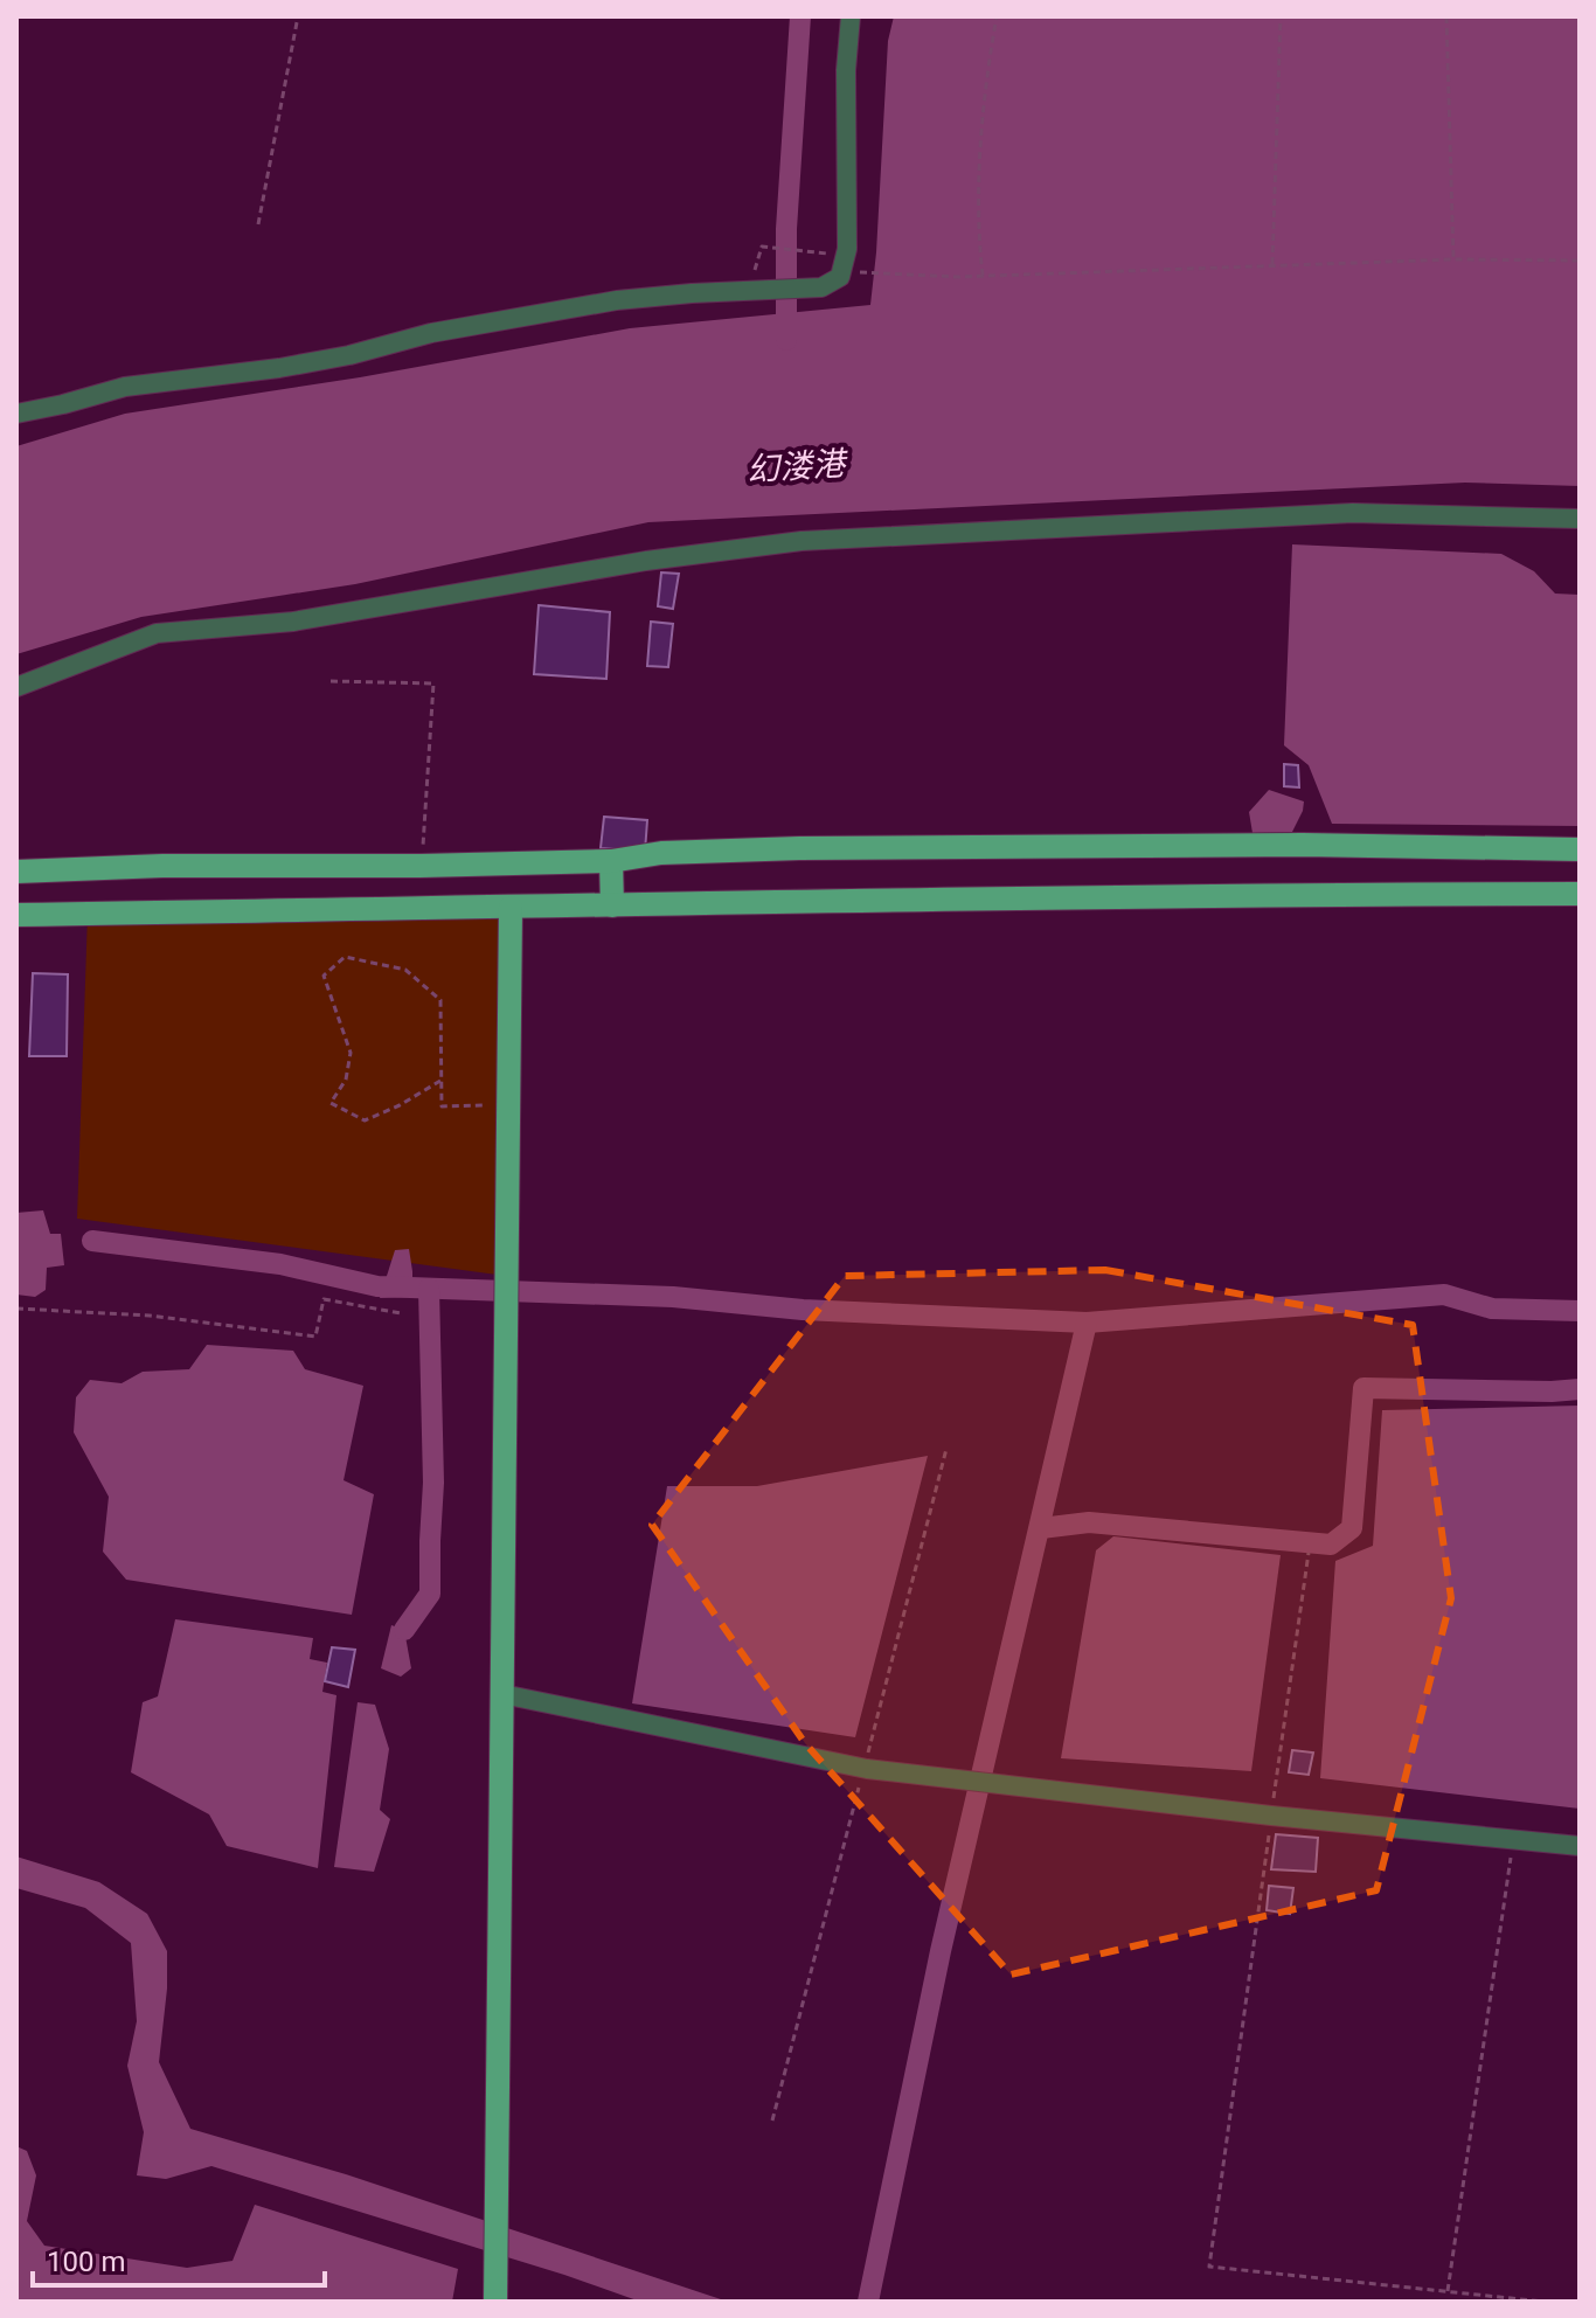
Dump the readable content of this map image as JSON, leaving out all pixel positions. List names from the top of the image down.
{
  "water": ["幻溇港"],
  "scale_bar": "100 m"
}
